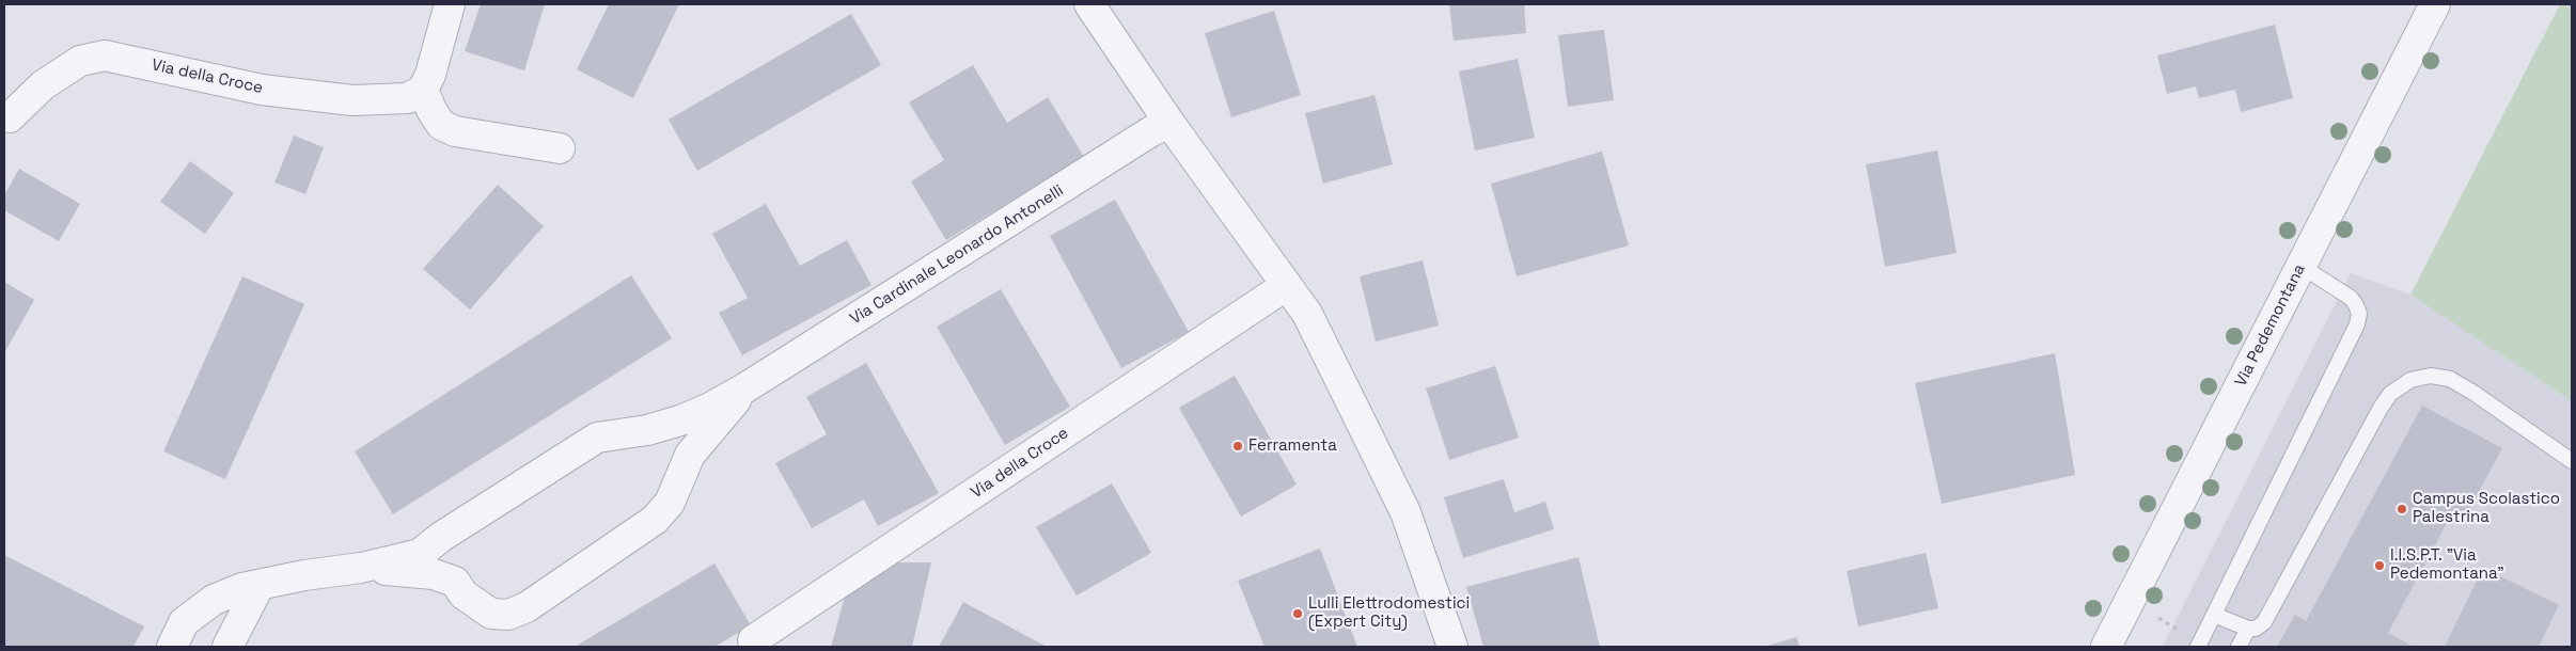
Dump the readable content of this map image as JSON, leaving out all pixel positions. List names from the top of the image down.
{
  "streets": {
    "street": ["Via della Croce", "Via Cardinale Leonardo Antonelli", "Via Pedemontana"]
  },
  "places": [
    "Ferramenta",
    "Campus Scolastico Palestrina",
    "I.I.S.P.T. \"Via Pedemontana\"",
    "Lulli Elettrodomestici (Expert City)"
  ]
}
